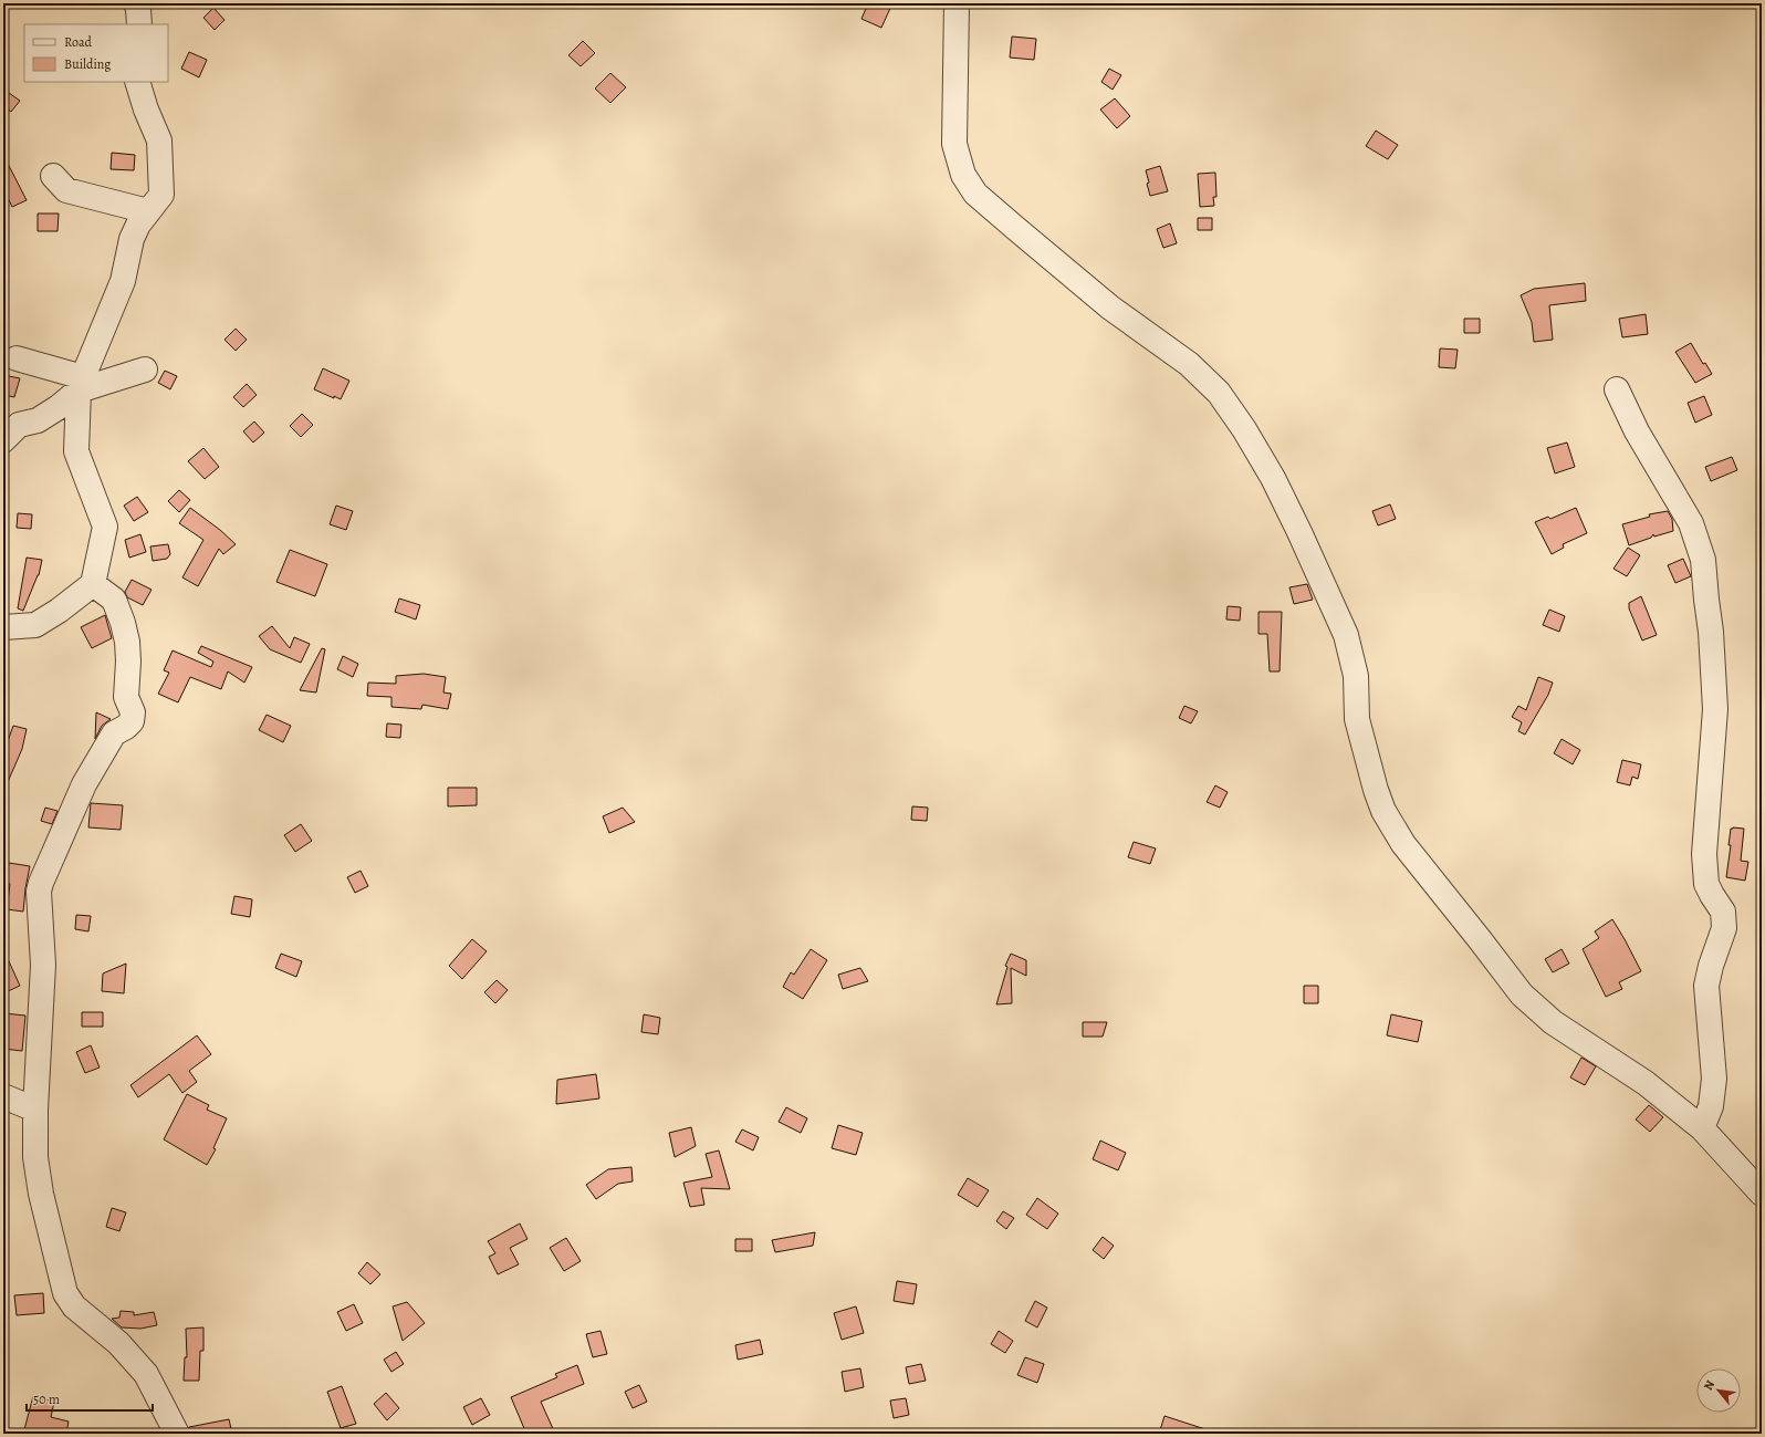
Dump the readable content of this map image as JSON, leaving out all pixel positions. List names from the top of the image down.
{
  "legend": ["Road", "Building"],
  "scale_bar": "50 m",
  "north": "top left"
}
